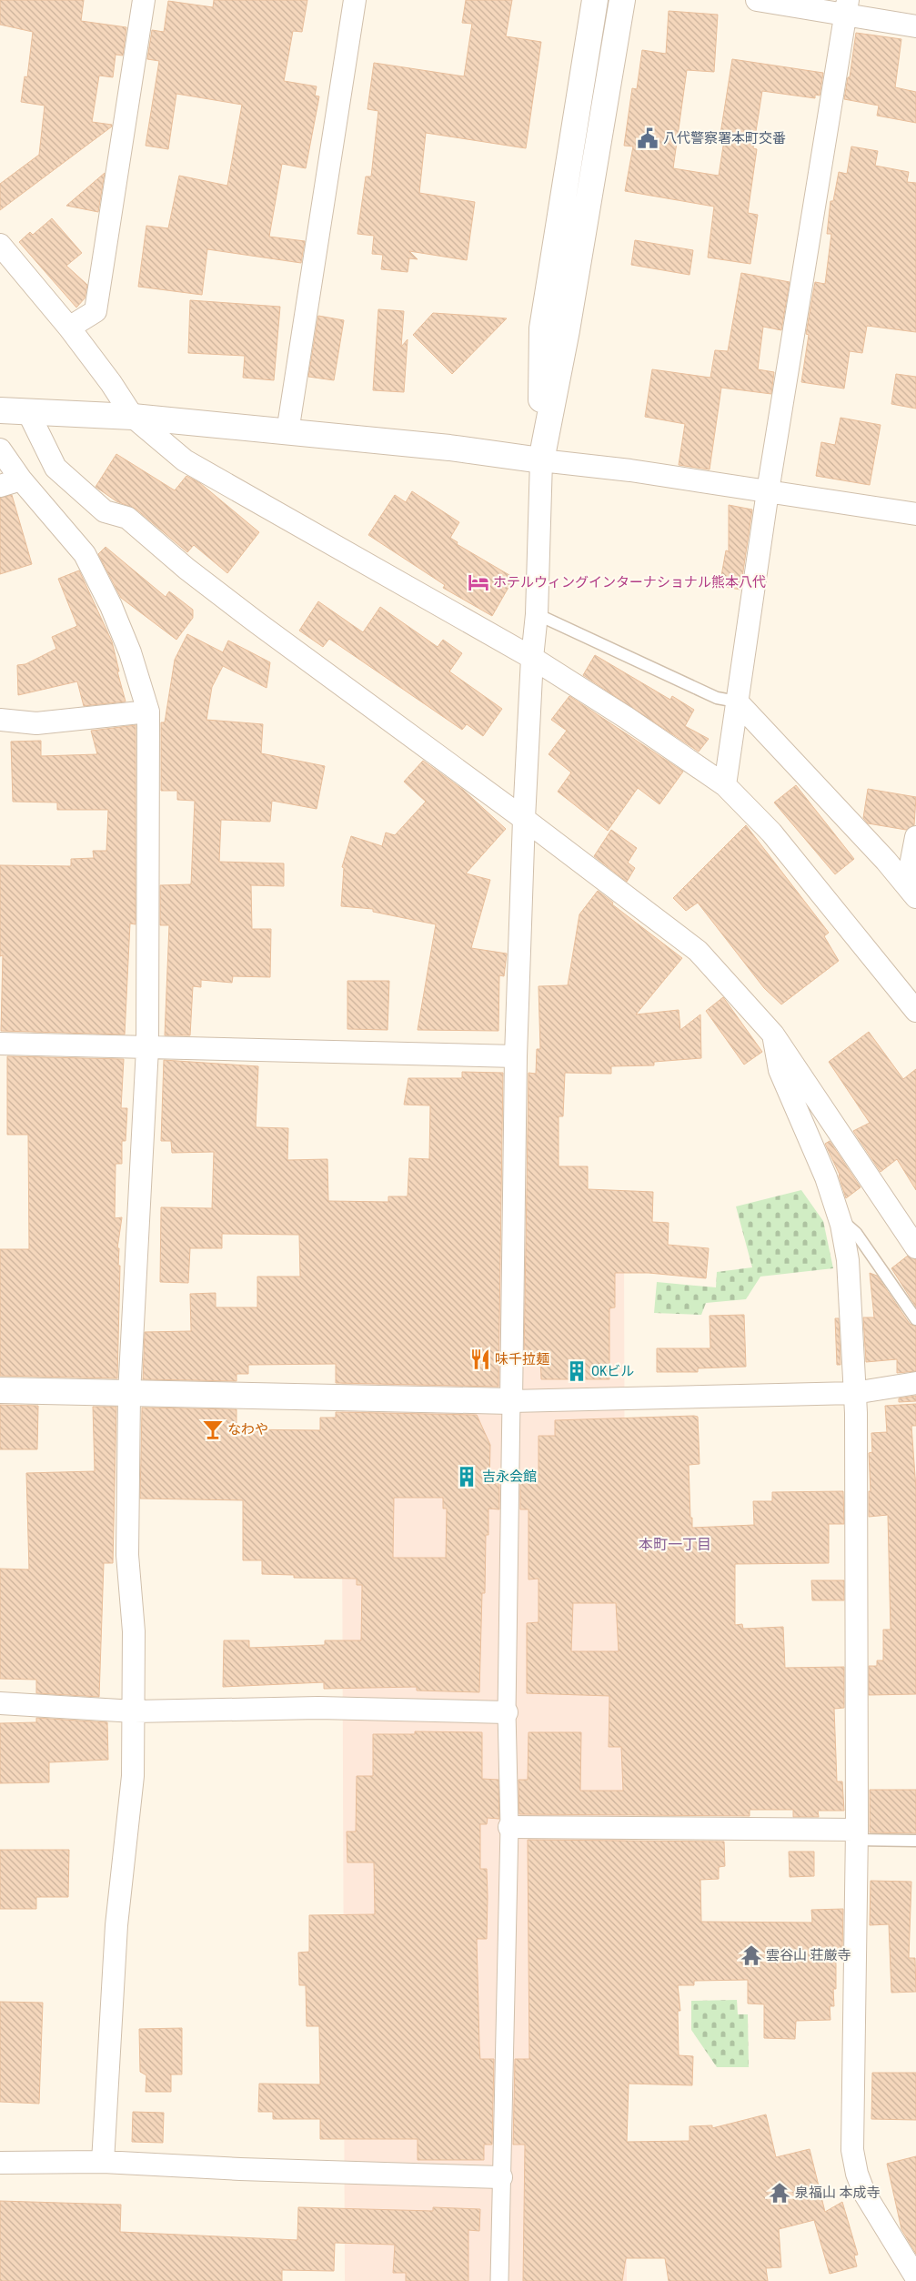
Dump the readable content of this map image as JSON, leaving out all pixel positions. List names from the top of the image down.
{
  "districts": ["本町一丁目"],
  "places": {
    "public building": ["八代警察署本町交番"],
    "hotel": ["ホテルウィングインターナショナル熊本八代"],
    "restaurant": ["味千拉麺"],
    "building": ["OKビル", "吉永会館"],
    "bar": ["なわや"],
    "temple": ["雲谷山 荘厳寺", "泉福山 本成寺"]
  }
}
